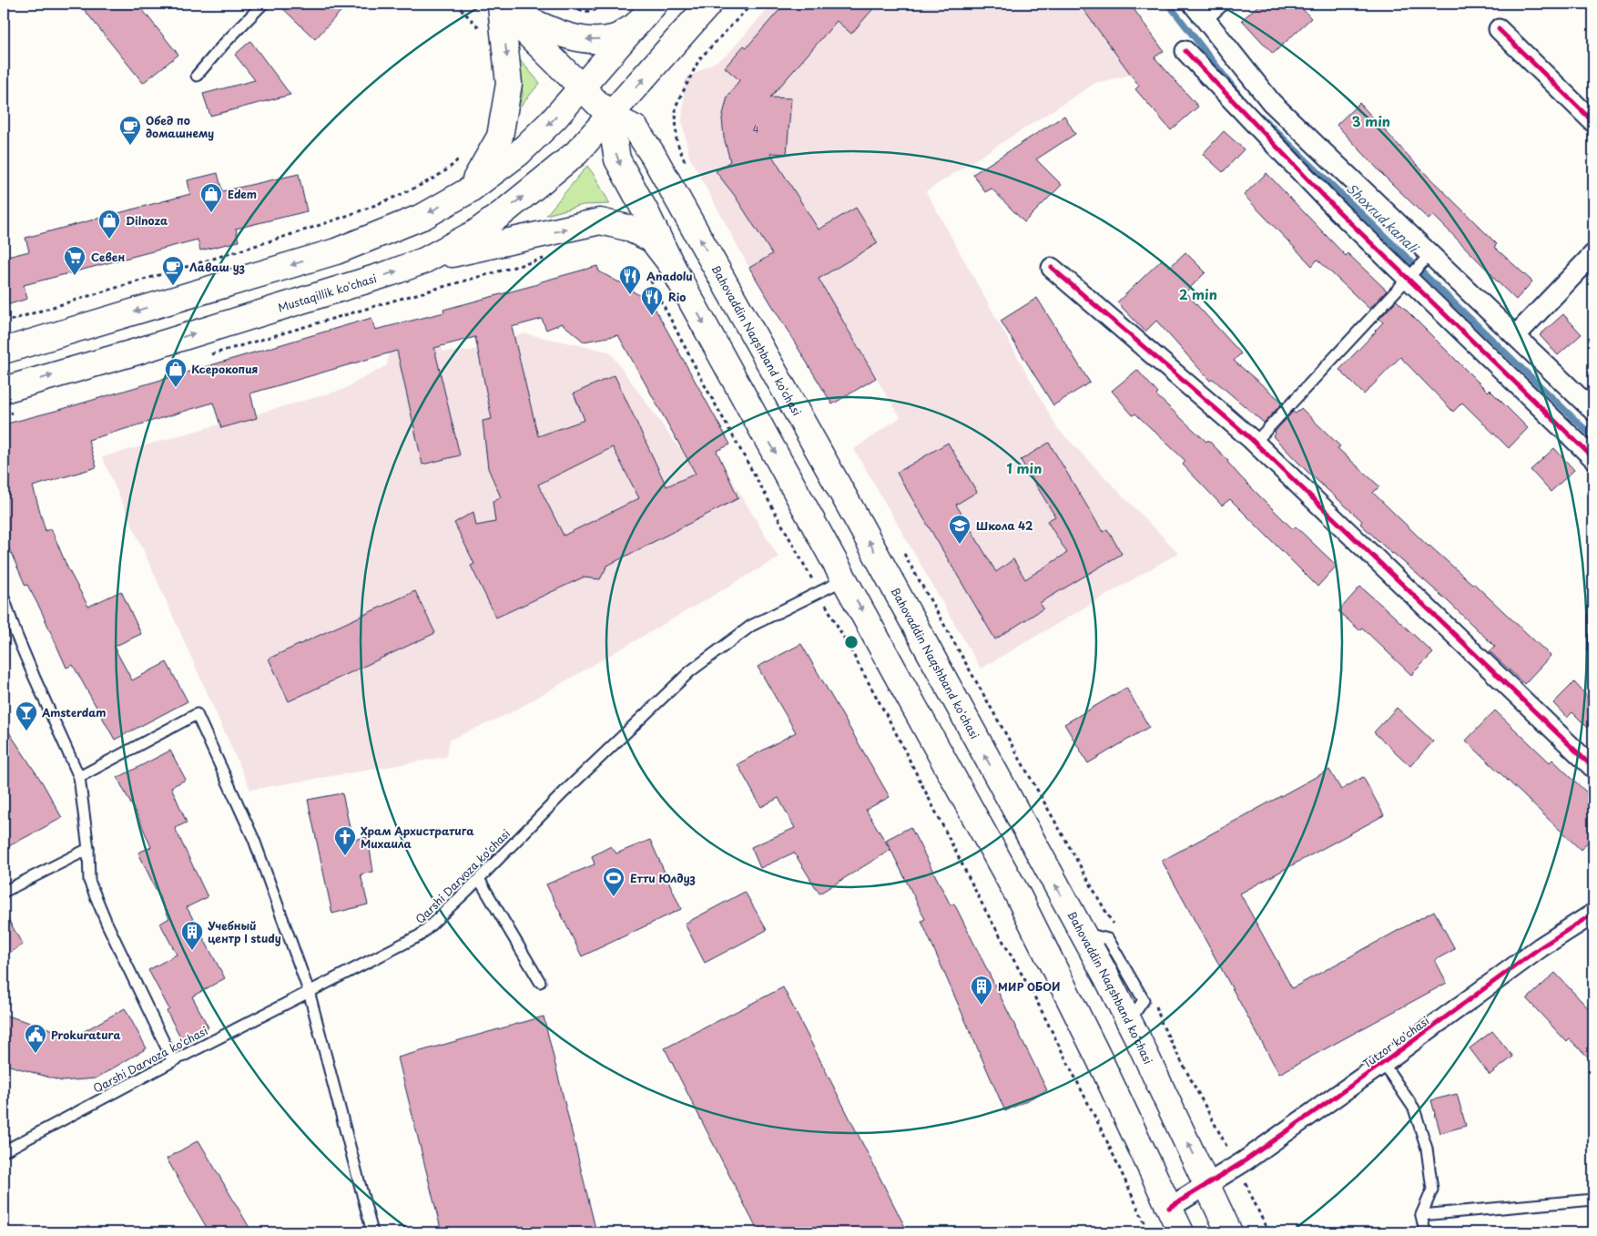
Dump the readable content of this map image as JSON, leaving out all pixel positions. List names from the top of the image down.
{
  "streets": {
    "main road": ["Mustaqillik ko'chasi", "Bahovaddin Naqshband ko'chasi"],
    "street": ["Tutzor ko'chasi"],
    "lane": ["Qarshi Darvoza ko'chasi"]
  },
  "crossings": [
    ["Mustaqillik ko'chasi", "Bahovaddin Naqshband ko'chasi"],
    ["Bahovaddin Naqshband ko'chasi", "Tutzor ko'chasi"]
  ],
  "water": ["Shoxrud kanali"],
  "places": {
    "cafe": ["Обед по домашнему", "Лаваш уз"],
    "shop": ["Edem", "Dilnoza", "Ксерокопия"],
    "supermarket": ["Севен"],
    "restaurant": ["Anadolu", "Rio"],
    "school or university": ["Школа 42"],
    "bar": ["Amsterdam"],
    "church": ["Храм Архистратига Михаила"],
    "sports": ["Етти Юлдуз"],
    "building": ["Учебный центр I study", "МИР ОБОИ"],
    "public building": ["Prokuratura"]
  },
  "house_numbers": ["4"],
  "rings": ["3 min", "2 min", "1 min"]
}
